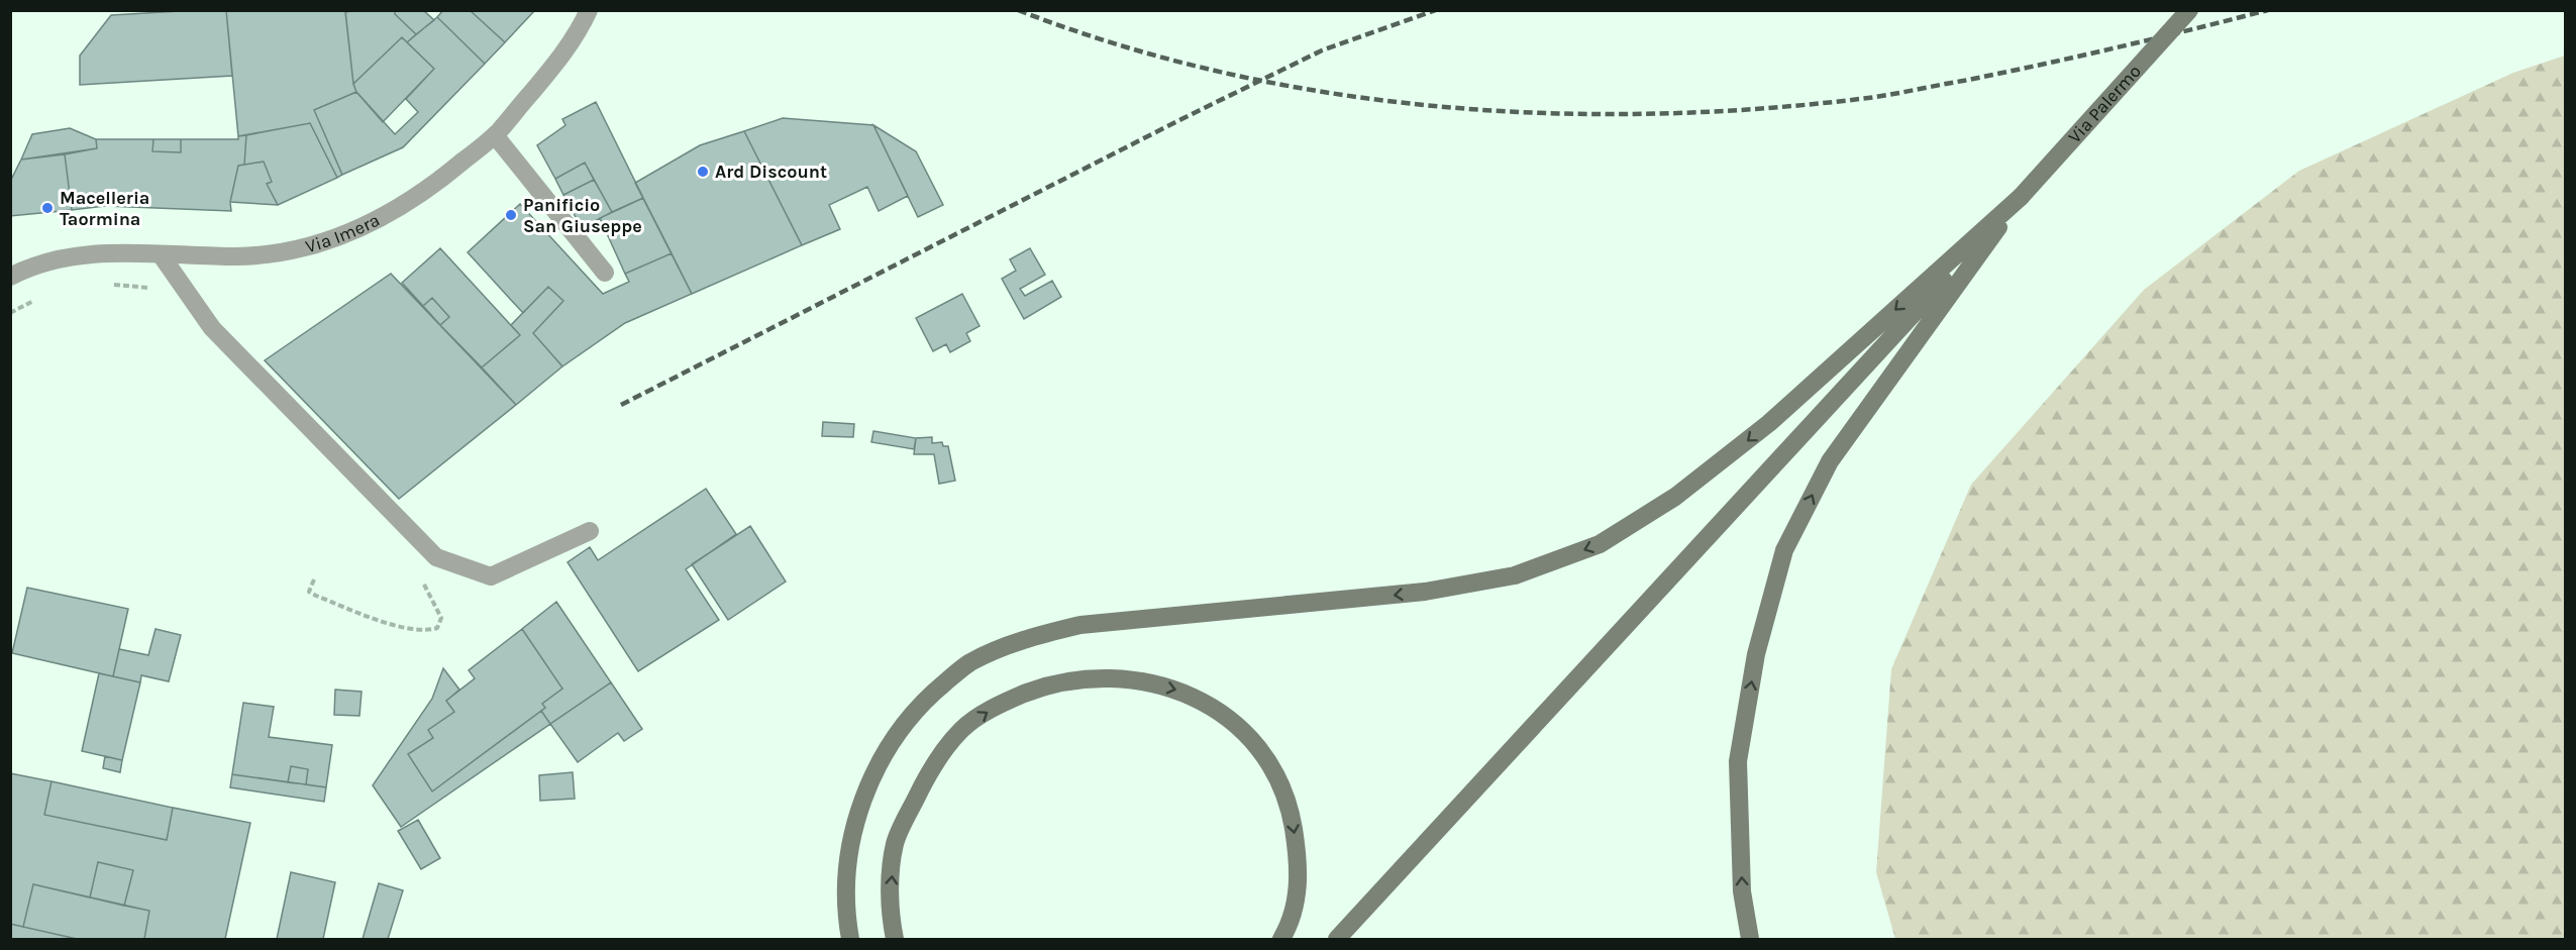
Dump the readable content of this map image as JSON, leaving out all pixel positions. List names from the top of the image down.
{
  "streets": {
    "main road": ["Via Palermo"],
    "street": ["Via Imera"]
  },
  "places": ["Ard Discount", "Macelleria Taormina", "Panificio San Giuseppe"]
}
